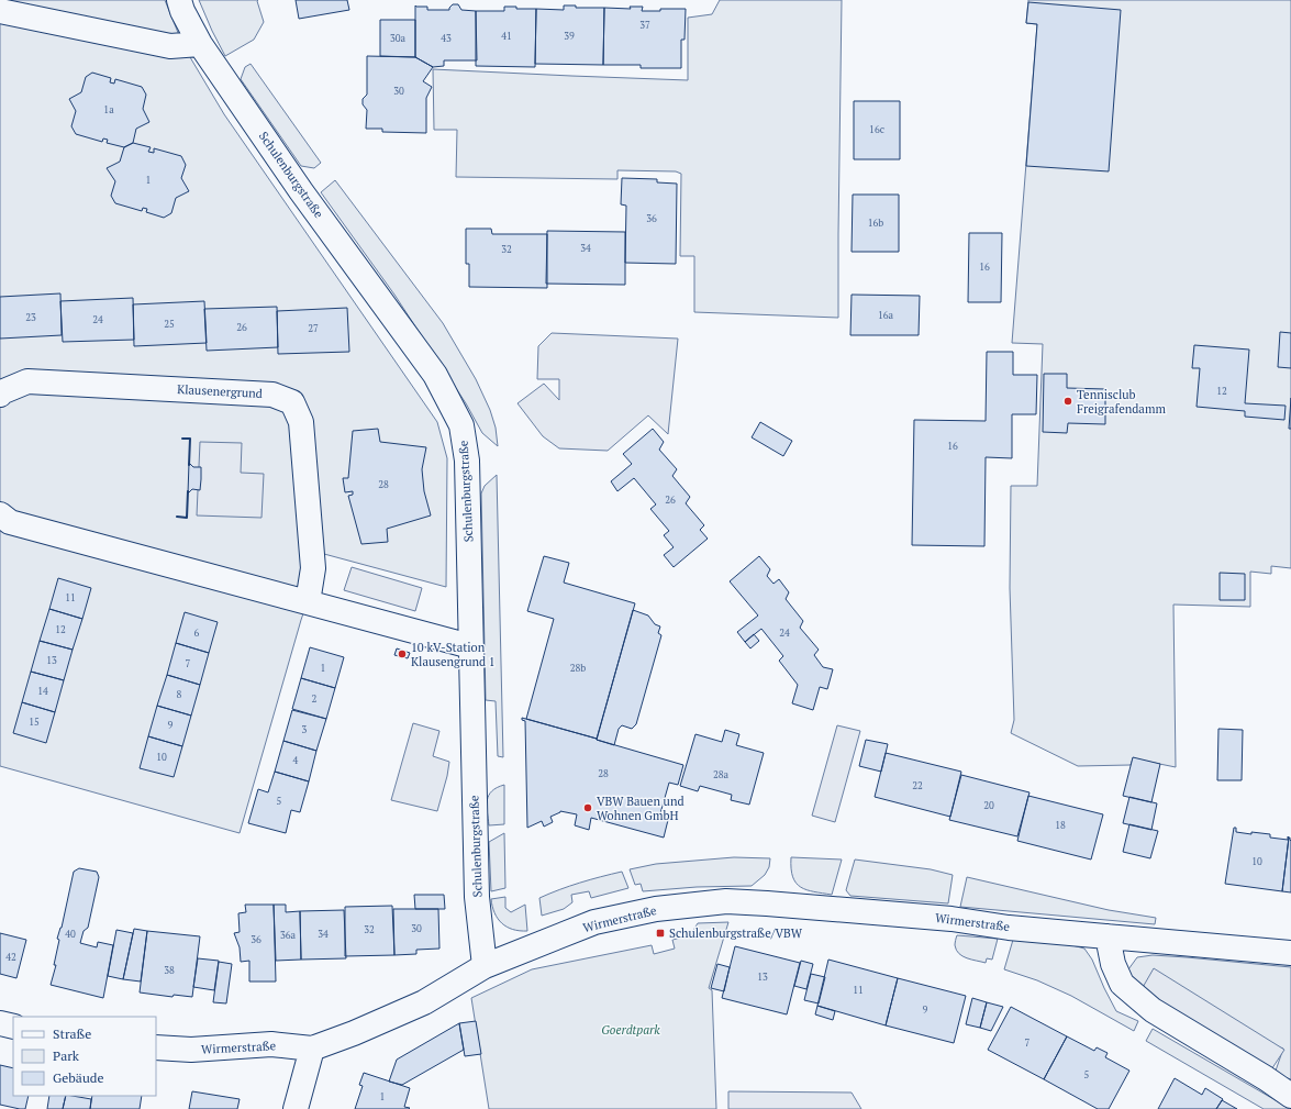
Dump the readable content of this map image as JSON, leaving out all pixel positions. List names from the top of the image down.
{
  "streets": {
    "street": ["Schulenburgstraße", "Klausenergrund", "Wirmerstraße"]
  },
  "crossings": [
    ["Schulenburgstraße", "Wirmerstraße"]
  ],
  "parks": ["Goerdtpark"],
  "places": {
    "other": ["Tennisclub Freigrafendamm", "10 kV-Station Klausengrund 1", "VBW Bauen und Wohnen GmbH"],
    "transit": ["Schulenburgstraße/VBW"]
  },
  "house_numbers": [
    "37",
    "41",
    "39",
    "30a",
    "43",
    "30",
    "1a",
    "16c",
    "1",
    "36",
    "16b",
    "34",
    "32",
    "16",
    "16a",
    "23",
    "24",
    "25",
    "26",
    "27",
    "12",
    "16",
    "28",
    "26",
    "11",
    "12",
    "6",
    "24",
    "13",
    "7",
    "1",
    "28b",
    "14",
    "8",
    "2",
    "15",
    "9",
    "3",
    "10",
    "4",
    "28",
    "28a",
    "22",
    "5",
    "20",
    "18",
    "10",
    "30",
    "32",
    "40",
    "34",
    "36a",
    "36",
    "42",
    "38",
    "13",
    "11",
    "9",
    "7",
    "5",
    "1"
  ],
  "legend": ["Straße", "Park", "Gebäude"]
}
